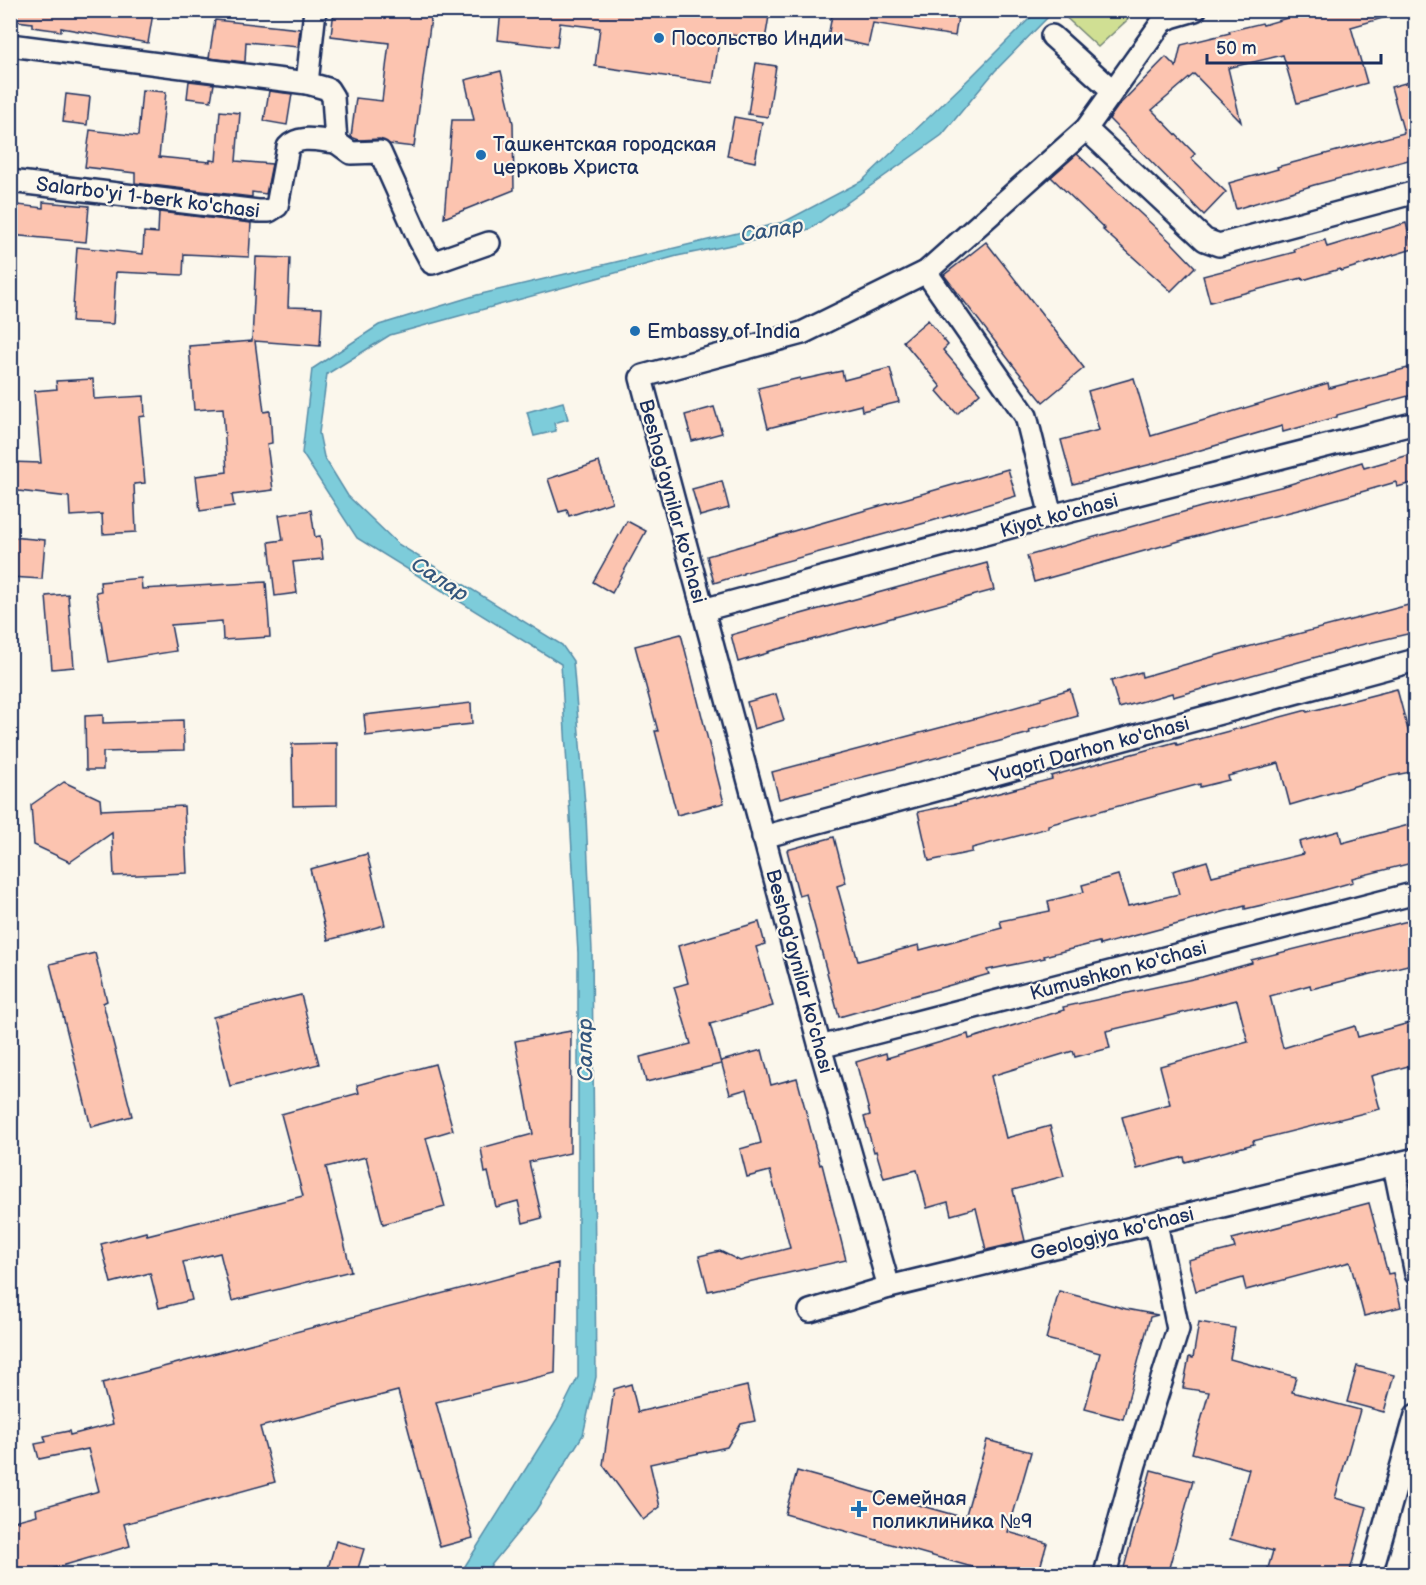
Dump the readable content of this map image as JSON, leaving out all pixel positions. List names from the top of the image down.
{
  "streets": {
    "street": [
      "Salarbo'yi 1-berk ko'chasi",
      "Beshog'aynilar ko'chasi",
      "Kiyot ko'chasi",
      "Yuqori Darhon ko'chasi",
      "Kumushkon ko'chasi",
      "Geologiya ko'chasi"
    ]
  },
  "crossings": [
    ["Beshog'aynilar ko'chasi", "Kiyot ko'chasi"],
    ["Beshog'aynilar ko'chasi", "Yuqori Darhon ko'chasi"],
    ["Beshog'aynilar ko'chasi", "Kumushkon ko'chasi"],
    ["Beshog'aynilar ko'chasi", "Geologiya ko'chasi"]
  ],
  "water": ["Салар"],
  "places": {
    "other": ["Посольство Индии", "Ташкентская городская церковь Христа", "Embassy of India"],
    "health": ["Семейная поликлиника №9"]
  },
  "scale_bar": "50 m"
}
